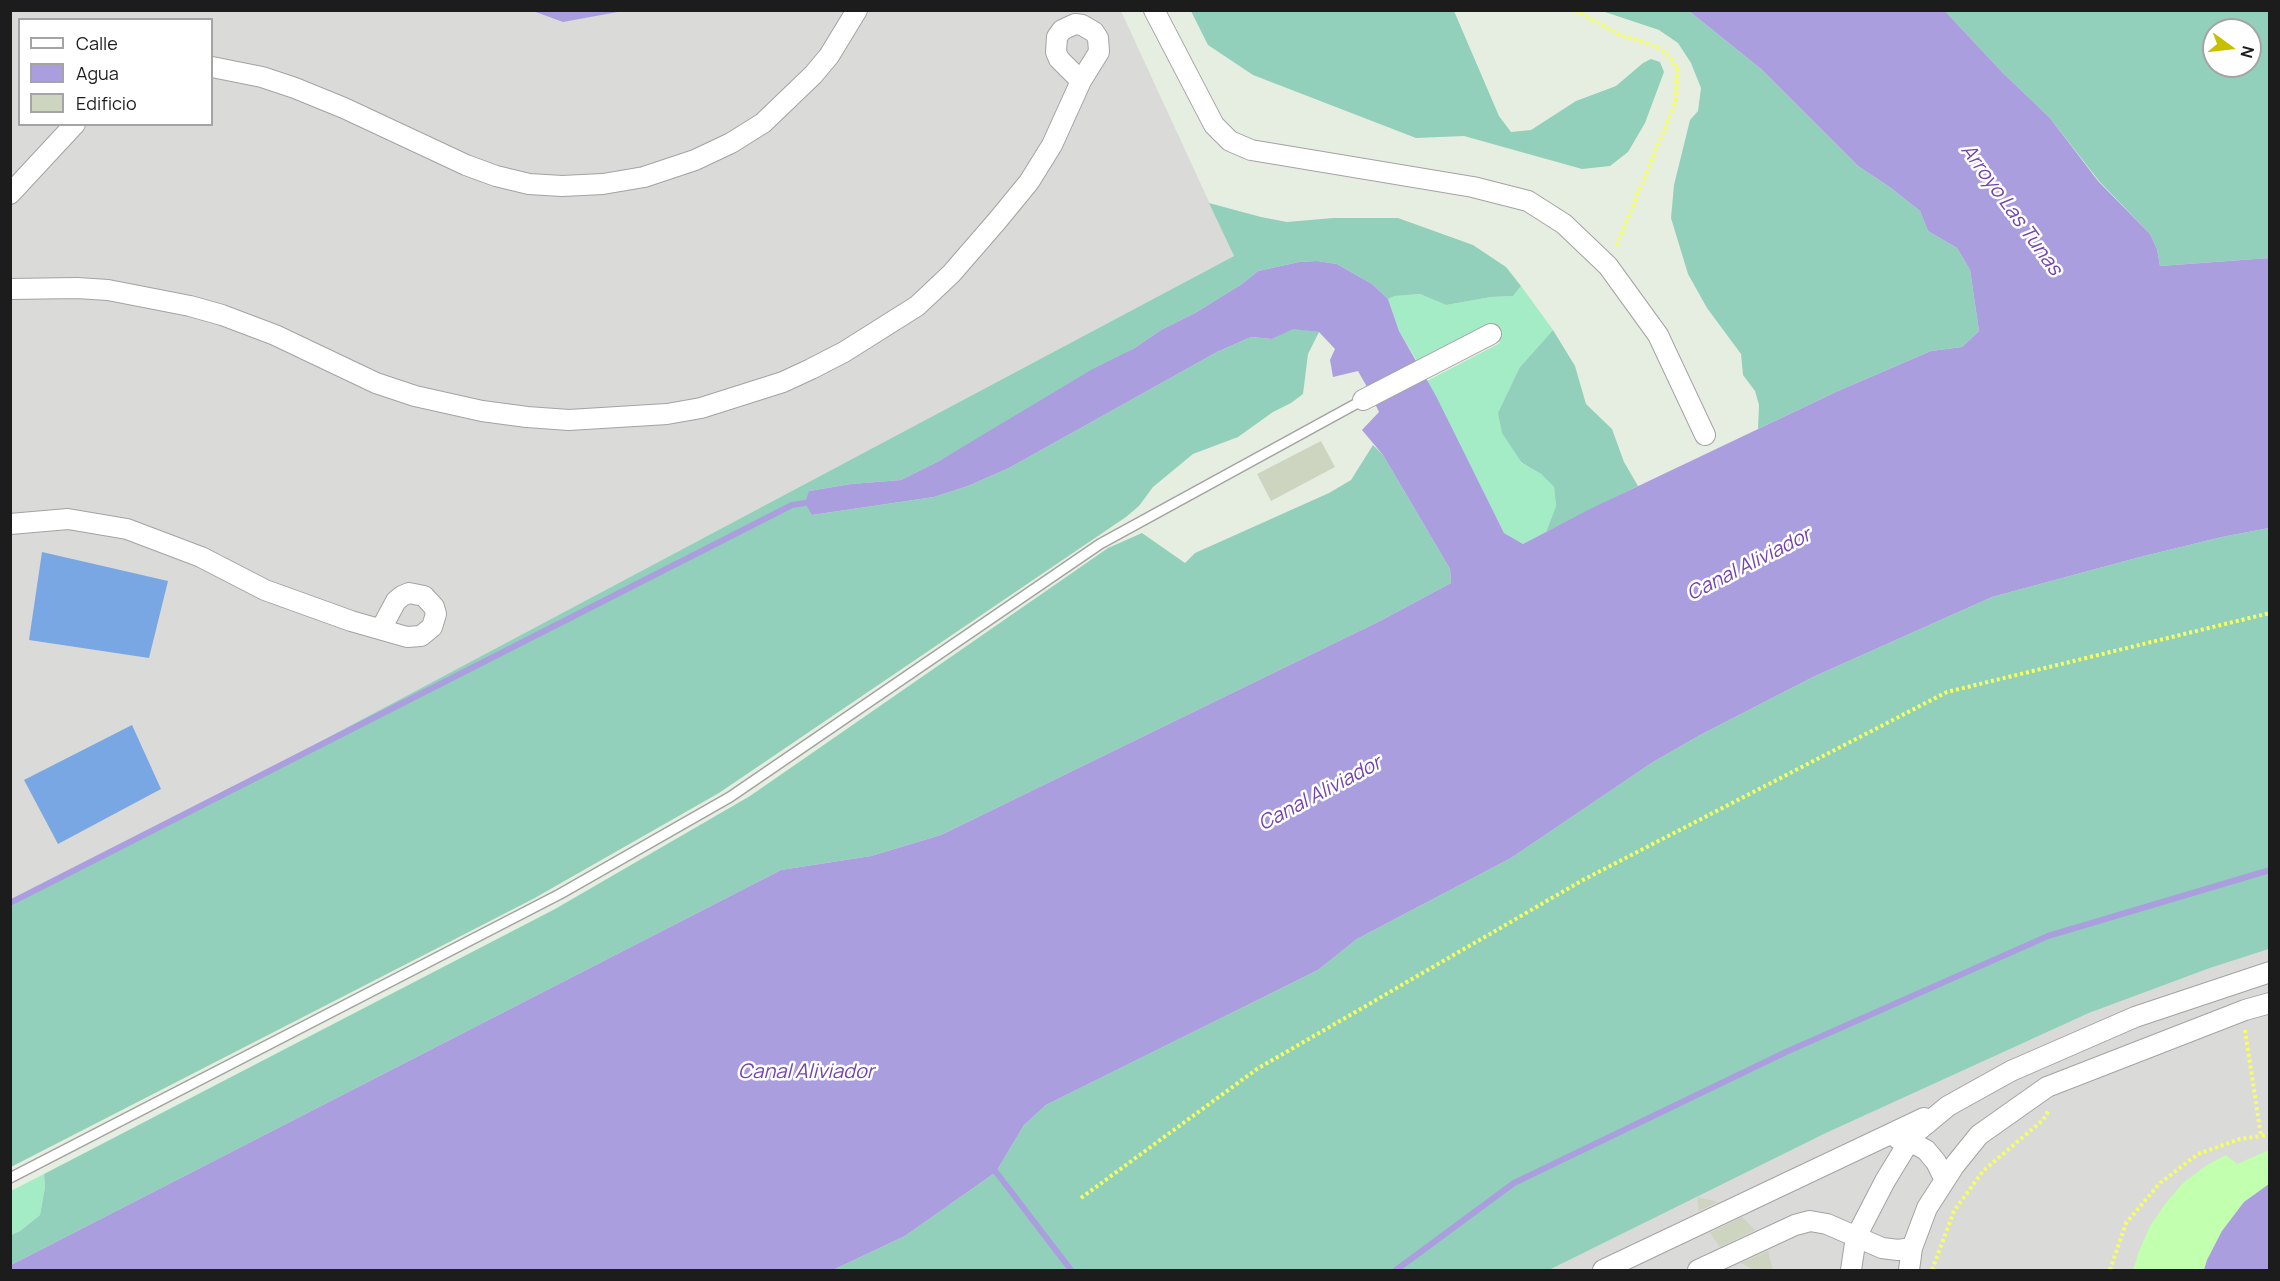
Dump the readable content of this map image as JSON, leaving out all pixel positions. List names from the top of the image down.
{
  "water": ["Arroyo Las Tunas", "Canal Aliviador"],
  "legend": ["Calle", "Agua", "Edificio"],
  "north": "right"
}
